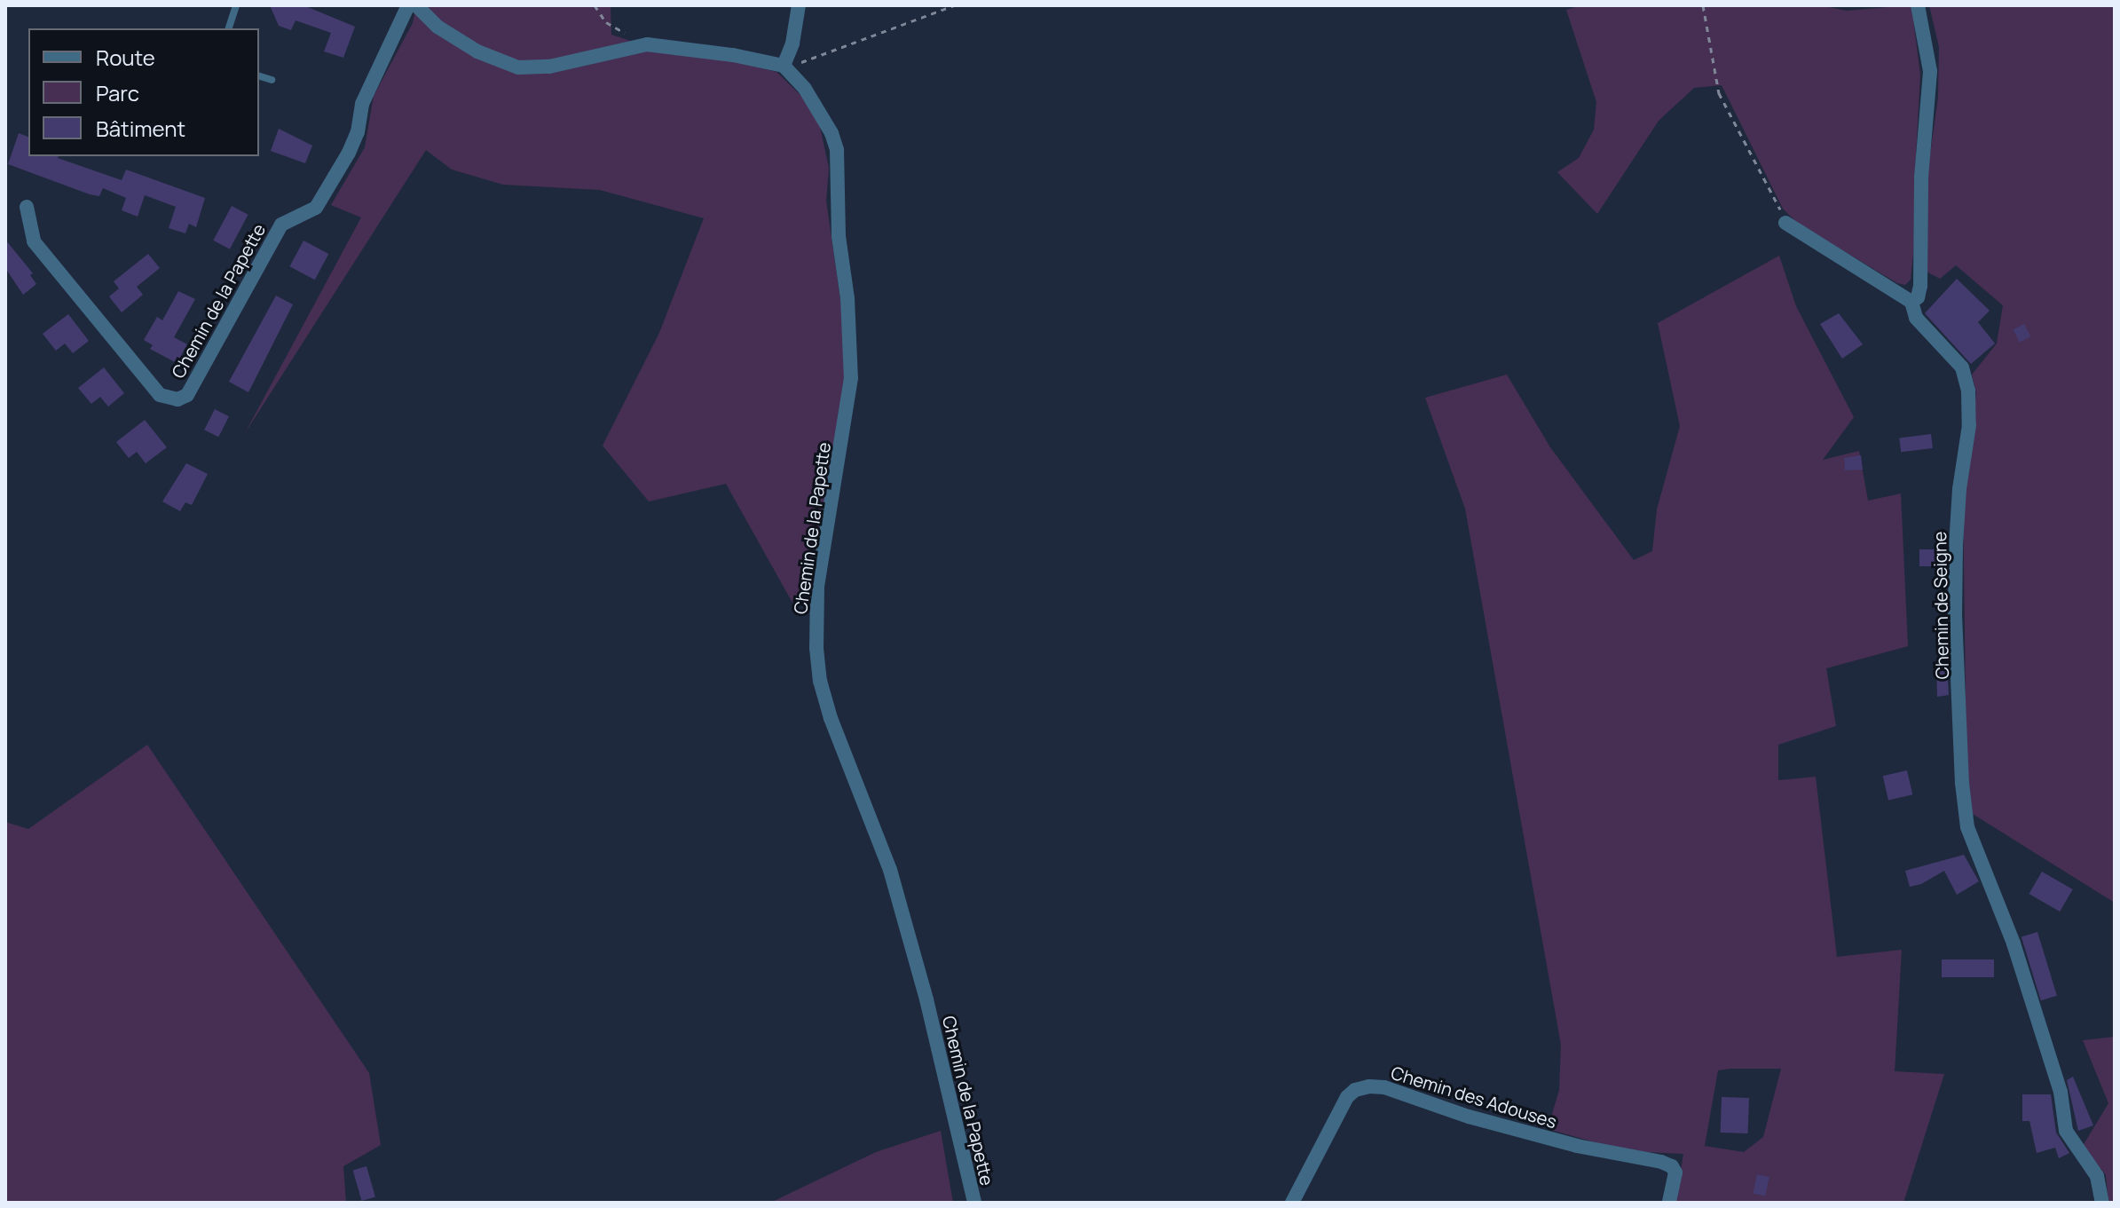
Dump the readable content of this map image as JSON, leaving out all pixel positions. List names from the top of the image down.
{
  "streets": {
    "street": ["Chemin de la Papette", "Chemin de Seigne", "Chemin des Adouses"]
  },
  "legend": ["Route", "Parc", "Bâtiment"]
}
